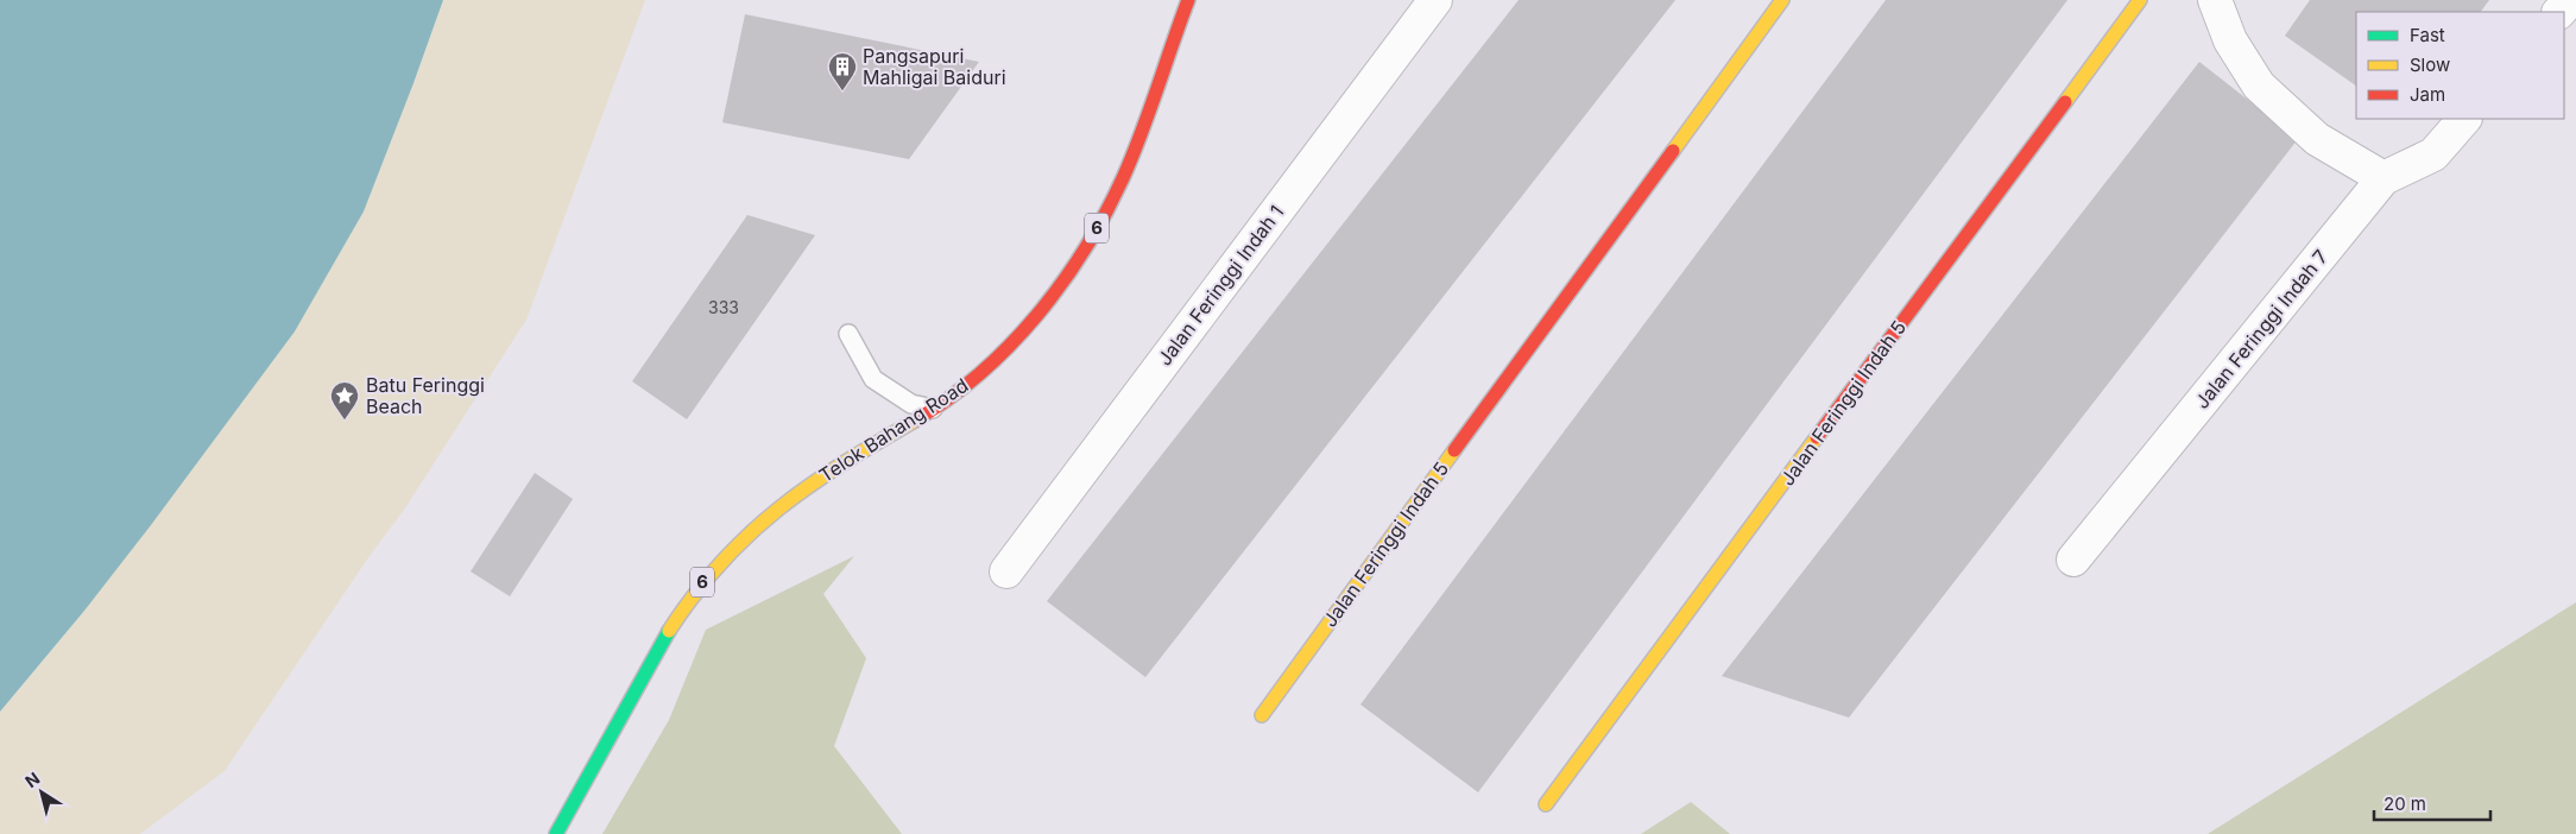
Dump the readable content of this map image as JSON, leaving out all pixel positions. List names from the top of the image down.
{
  "streets": {
    "street": [
      "6",
      "Jalan Feringgi Indah 1",
      "Jalan Feringgi Indah 7",
      "Jalan Feringgi Indah 5",
      "Telok Bahang Road"
    ]
  },
  "places": {
    "building": ["Pangsapuri Mahligai Baiduri"],
    "place": ["Batu Feringgi Beach"]
  },
  "house_numbers": ["333"],
  "legend": ["Fast", "Slow", "Jam"],
  "scale_bar": "20 m",
  "north": "top left"
}
